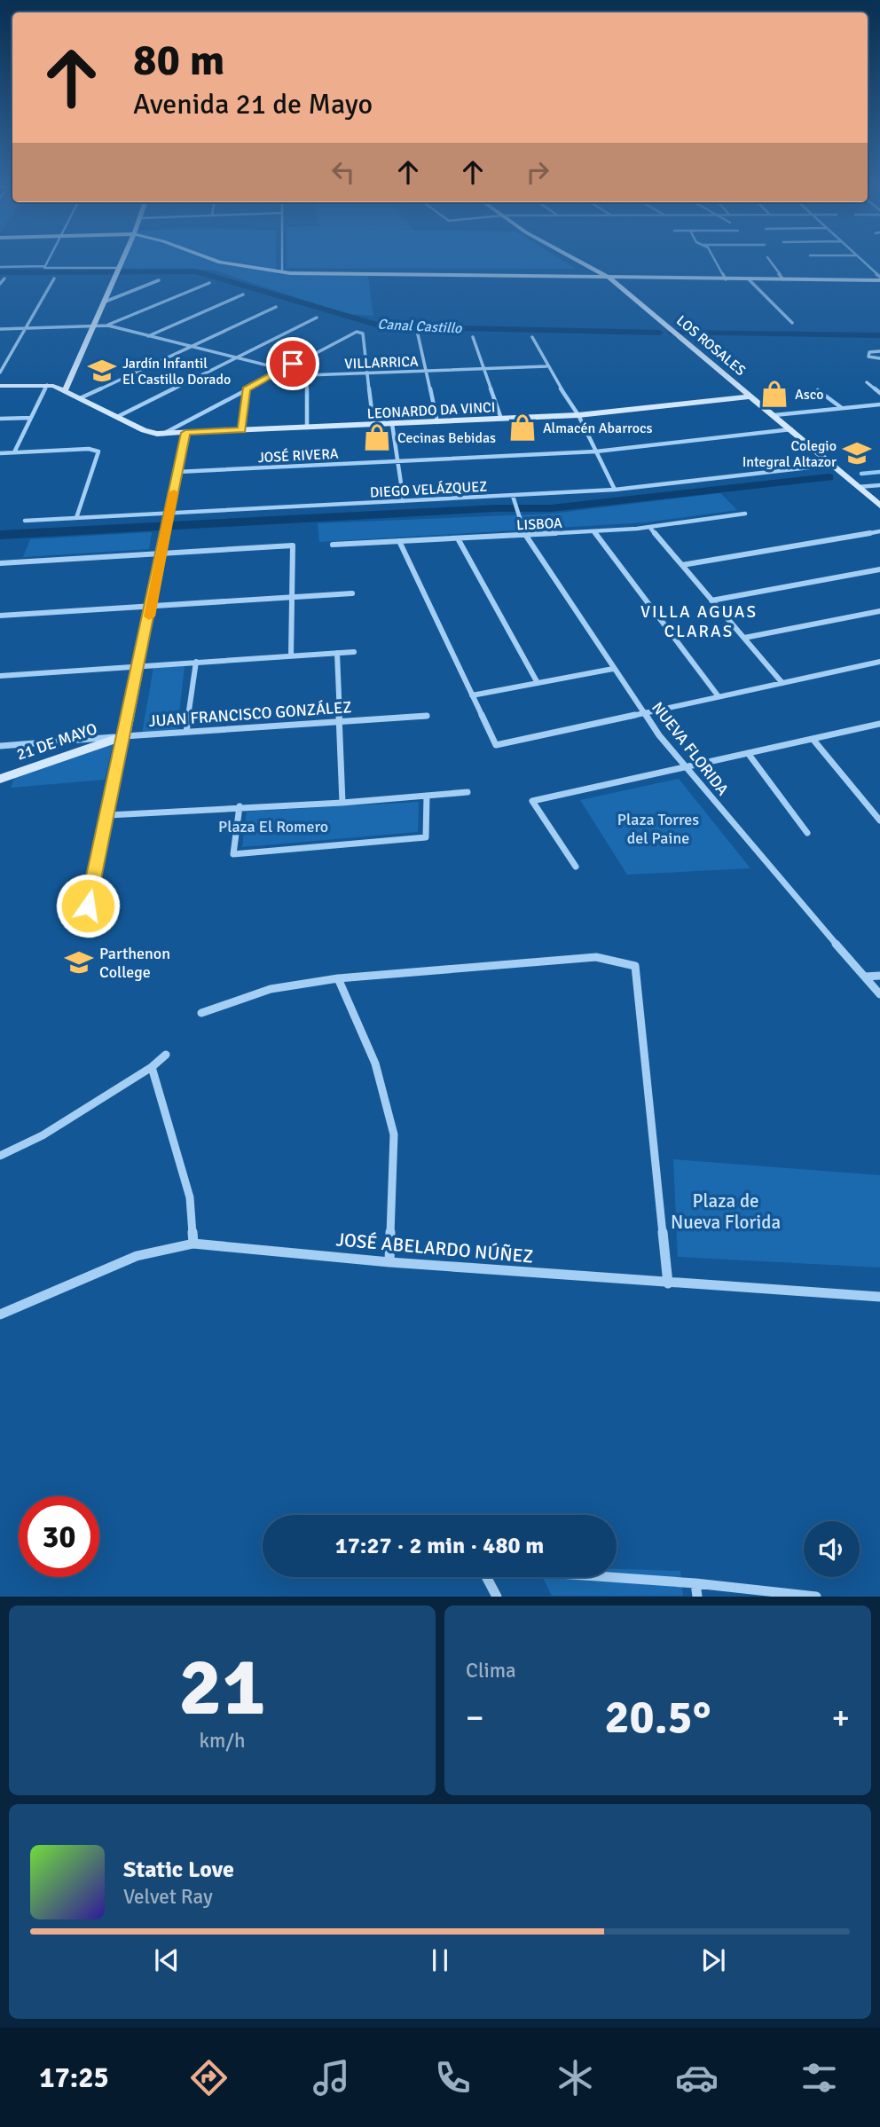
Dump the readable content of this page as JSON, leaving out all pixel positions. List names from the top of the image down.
{
  "streets": {
    "street": [
      "LOS ROSALES",
      "VILLARRICA",
      "LEONARDO DA VINCI",
      "JOSÉ RIVERA",
      "DIEGO VELÁZQUEZ",
      "LISBOA",
      "JUAN FRANCISCO GONZÁLEZ",
      "21 DE MAYO",
      "NUEVA FLORIDA",
      "JOSÉ ABELARDO NÚÑEZ"
    ]
  },
  "crossings": [
    ["LOS ROSALES", "LEONARDO DA VINCI"],
    ["LOS ROSALES", "JOSÉ RIVERA"],
    ["LOS ROSALES", "DIEGO VELÁZQUEZ"],
    ["DIEGO VELÁZQUEZ", "NUEVA FLORIDA"],
    ["LISBOA", "NUEVA FLORIDA"],
    ["JUAN FRANCISCO GONZÁLEZ", "21 DE MAYO"]
  ],
  "districts": ["VILLA AGUAS CLARAS"],
  "water": ["Canal Castillo"],
  "parks": ["Plaza Torres del Paine", "Plaza El Romero", "Plaza de Nueva Florida"],
  "places": {
    "school or university": ["Jardín Infantil El Castillo Dorado", "Colegio Integral Altazor", "Parthenon College"],
    "shop": ["Asco", "Almacén Abarrocs", "Cecinas Bebidas"]
  },
  "page": {
    "turn": ["80 m", "Avenida 21 de Mayo"],
    "limit": "30",
    "trip": "17:27 · 2 min · 480 m",
    "tile": [
      ["21", "km/h"],
      "Clima"
    ],
    "heat": ["−", "20.5°", "+"],
    "song": ["Static Love", "Velvet Ray"],
    "tabs": "17:25"
  }
}
